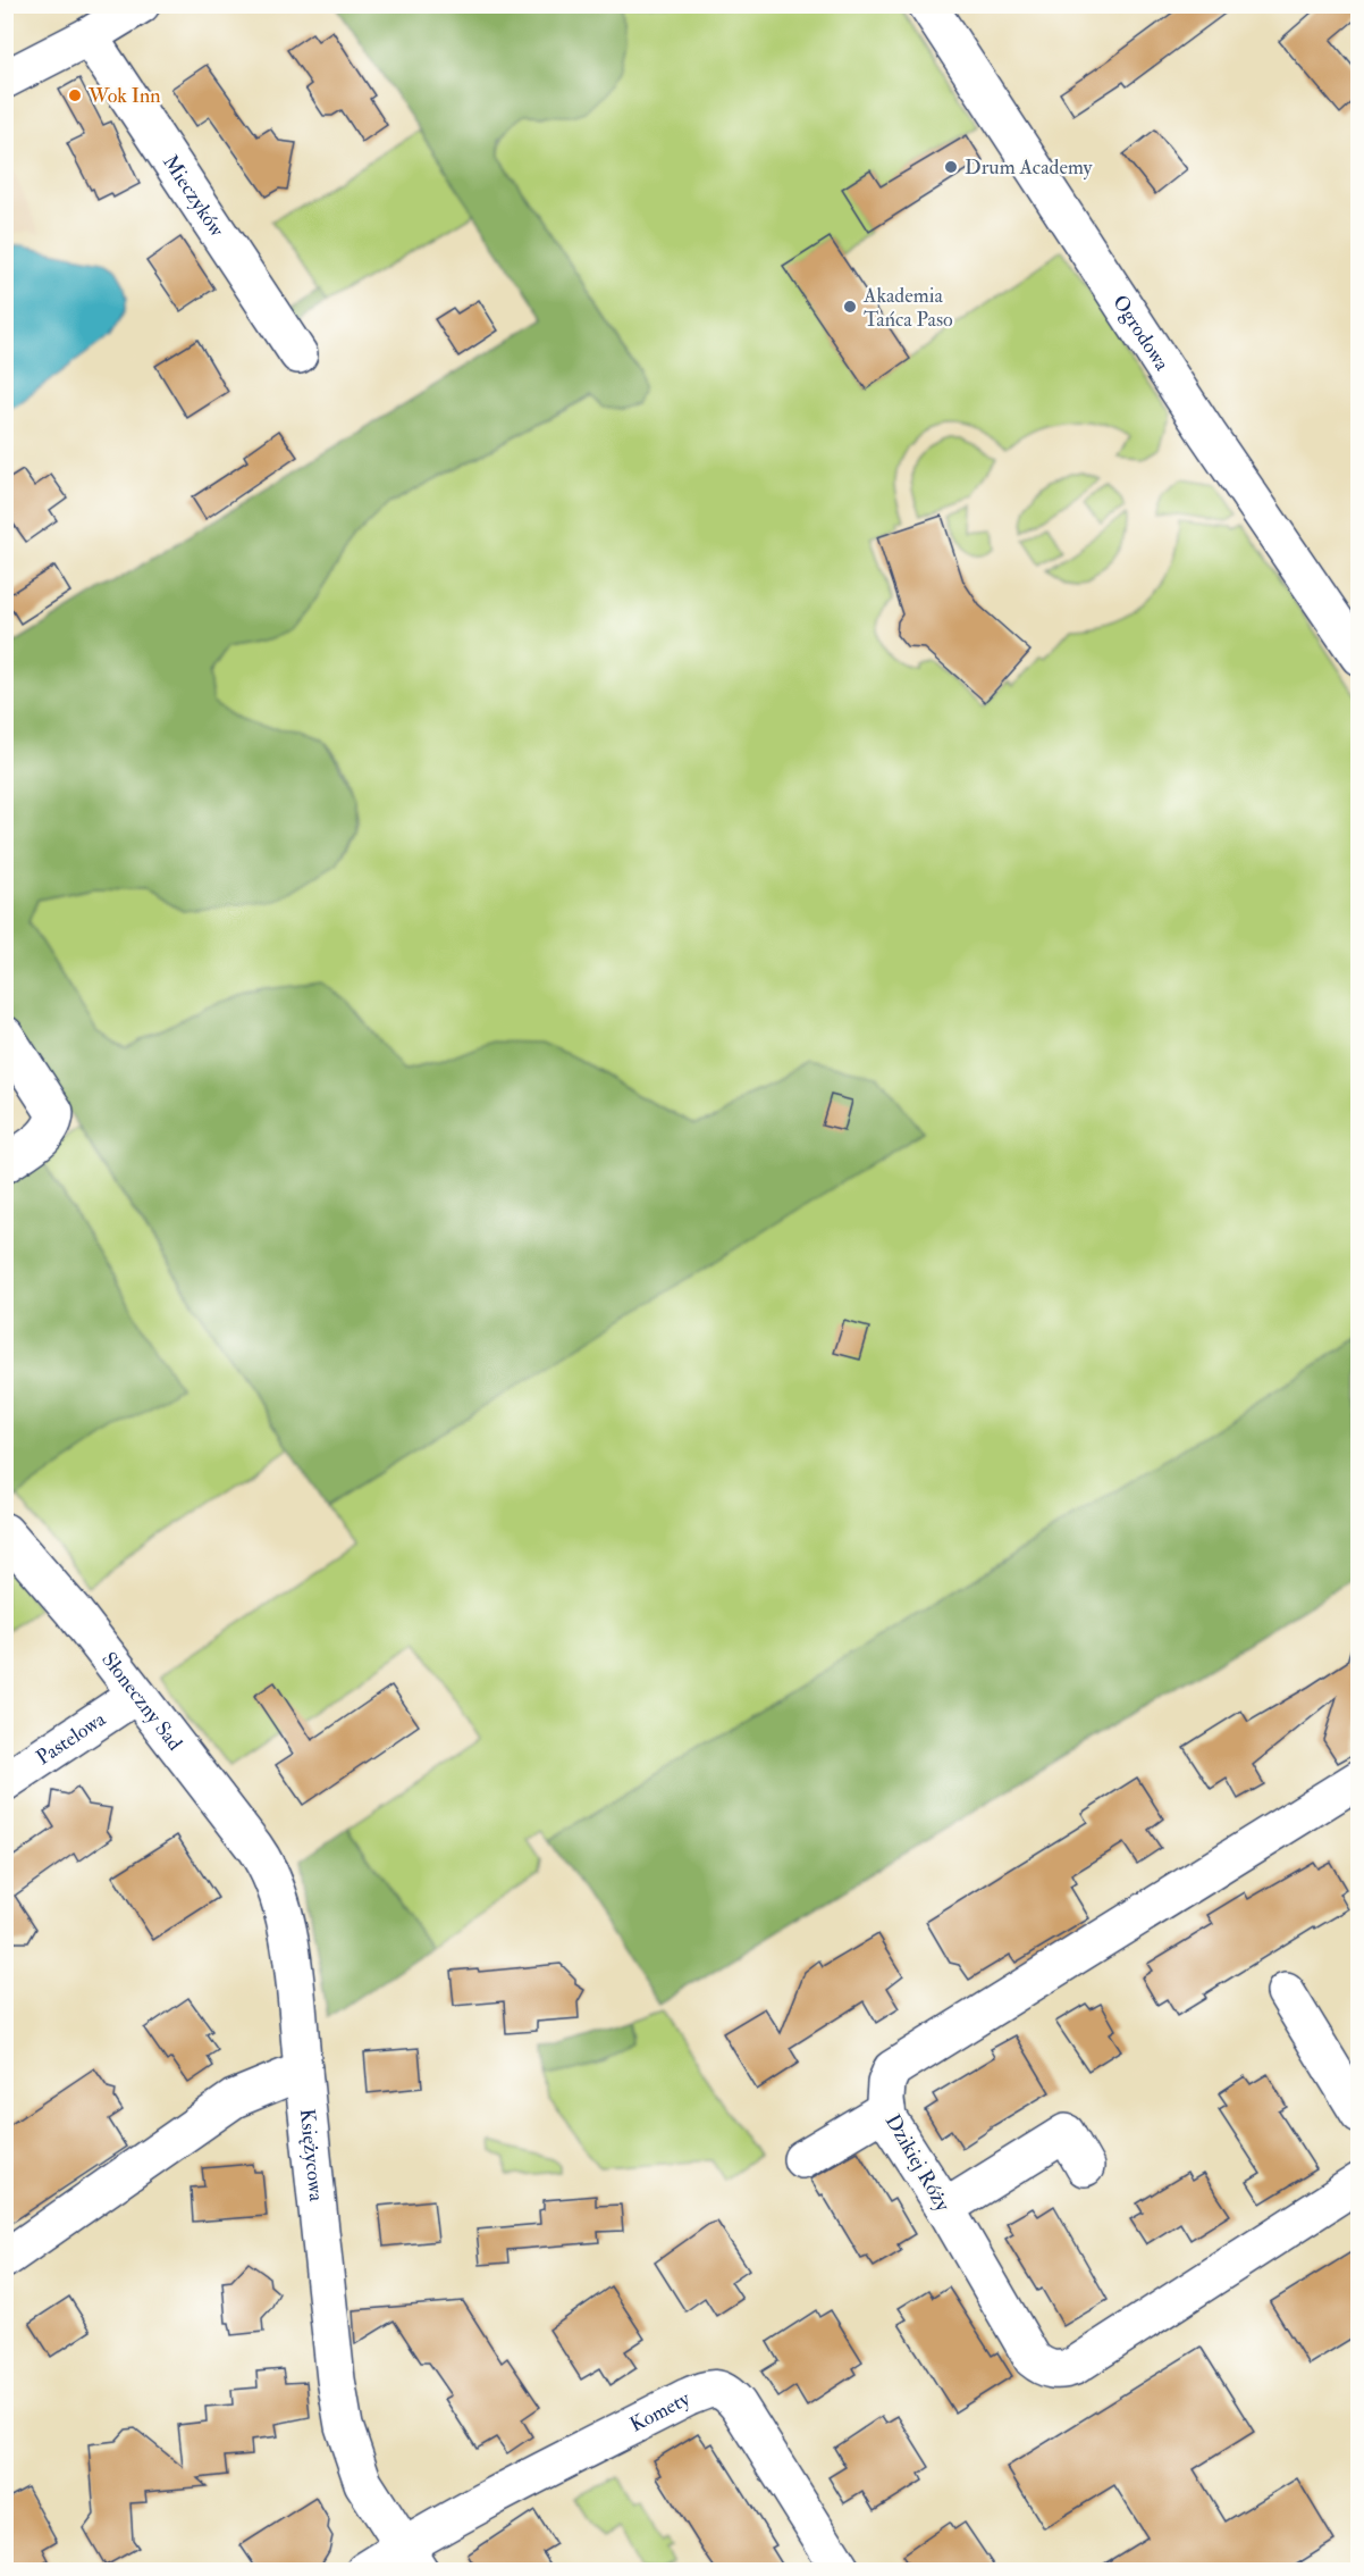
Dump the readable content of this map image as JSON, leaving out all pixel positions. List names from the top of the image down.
{
  "streets": {
    "street": [
      "Mieczyków",
      "Ogrodowa",
      "Słoneczny Sad",
      "Pastelowa",
      "Księżycowa",
      "Dzikiej Róży",
      "Komety"
    ]
  },
  "crossings": [
    ["Słoneczny Sad", "Pastelowa"],
    ["Słoneczny Sad", "Księżycowa"],
    ["Księżycowa", "Komety"]
  ],
  "places": ["Wok Inn", "Drum Academy", "Akademia Tańca Paso"]
}
